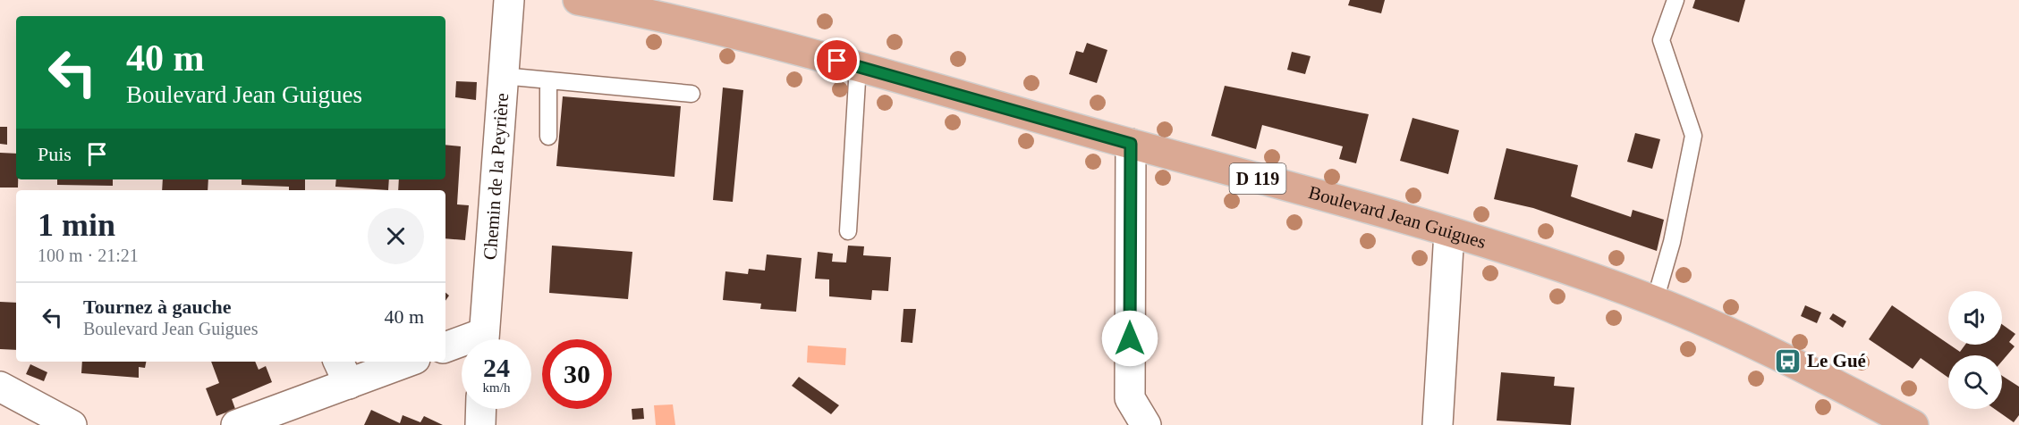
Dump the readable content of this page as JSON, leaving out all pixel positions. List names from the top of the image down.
{
  "streets": {
    "main road": ["D 119", "Boulevard Jean Guigues"],
    "street": ["Chemin de la Peyrière"]
  },
  "places": {
    "bus stop": ["Le Gué"]
  },
  "page": {
    "turn": ["40 m", "Boulevard Jean Guigues"],
    "then": "Puis",
    "heading": ["1 min", "100 m · 21:21"],
    "list": [
      {
        "name": "Tournez à gauche",
        "note": "Boulevard Jean Guigues",
        "value": "40 m"
      }
    ],
    "speed": "24 km/h",
    "limit": "30"
  }
}
